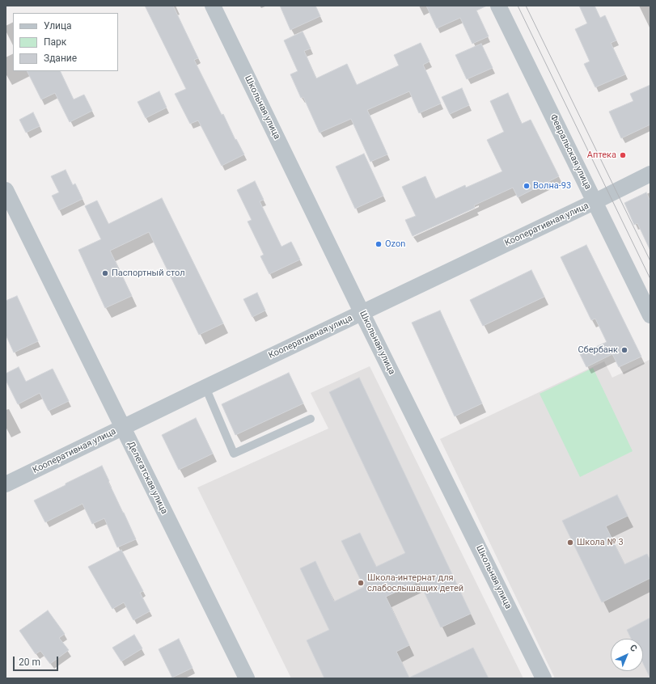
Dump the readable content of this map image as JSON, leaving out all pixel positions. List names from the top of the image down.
{
  "streets": {
    "street": [
      "Школьная улица",
      "Февральская улица",
      "Кооперативная улица",
      "Делегатская улица"
    ]
  },
  "crossings": [
    ["Школьная улица", "Кооперативная улица"],
    ["Февральская улица", "Кооперативная улица"],
    ["Кооперативная улица", "Делегатская улица"]
  ],
  "places": [
    "Аптека",
    "Волна-93",
    "Ozon",
    "Паспортный стол",
    "Сбербанк",
    "Школа № 3",
    "Школа-интернат для слабослышащих детей"
  ],
  "legend": ["Улица", "Парк", "Здание"],
  "scale_bar": "20 m",
  "north": "top right"
}
